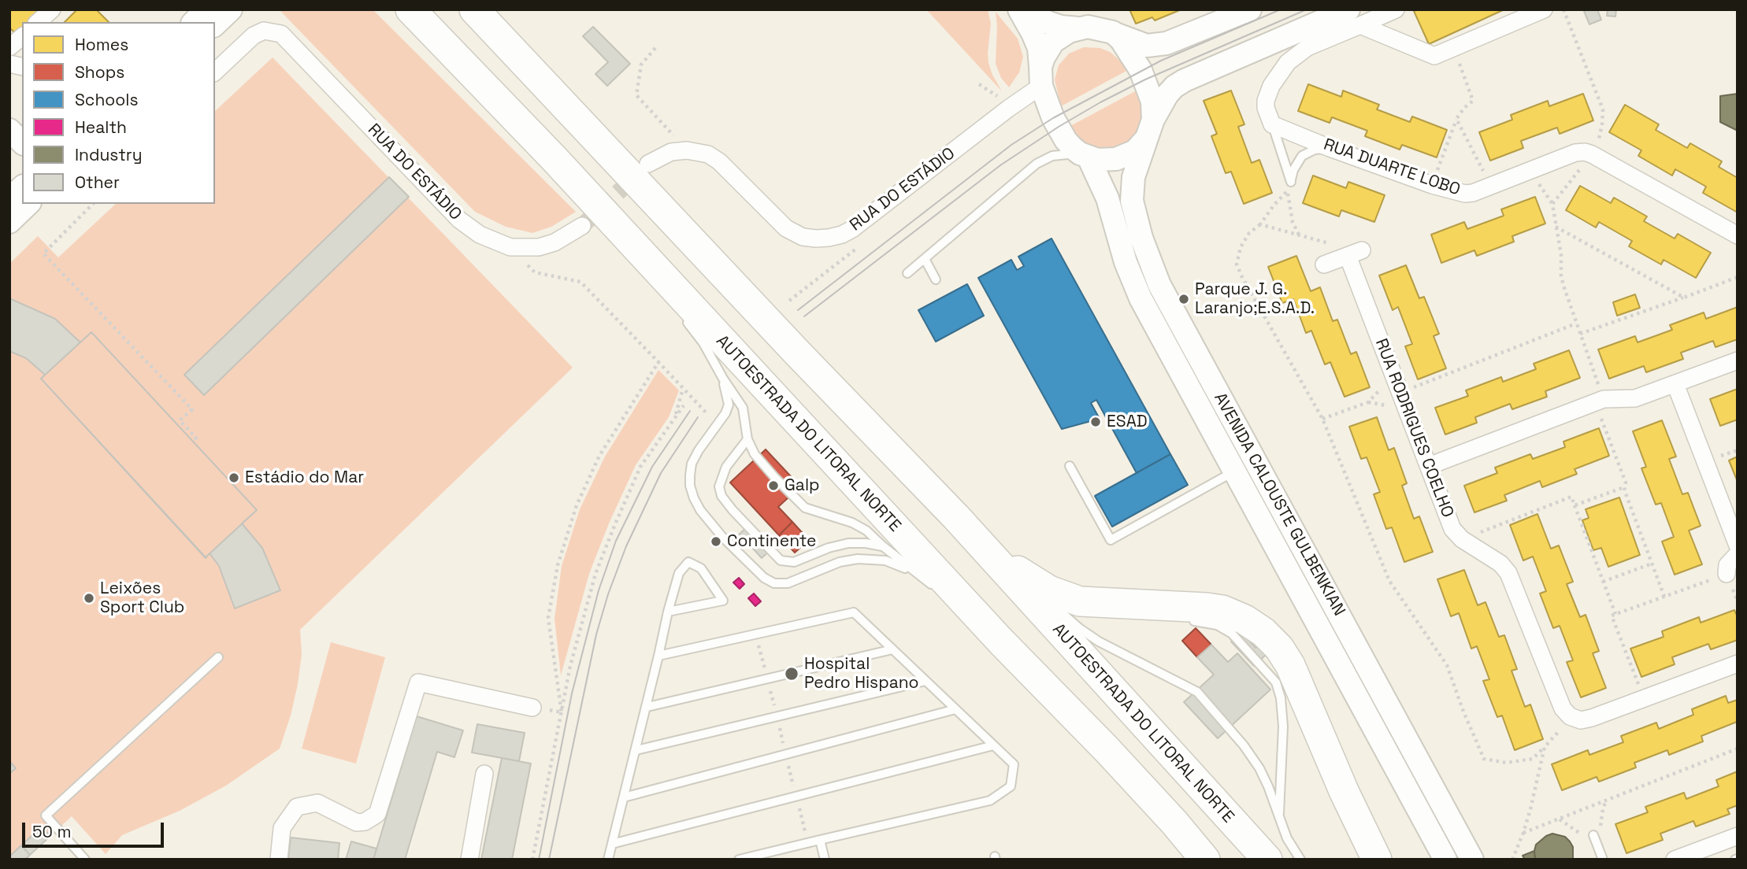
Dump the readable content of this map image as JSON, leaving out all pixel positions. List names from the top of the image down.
{
  "streets": {
    "highway": ["AUTOESTRADA DO LITORAL NORTE"],
    "main road": ["AVENIDA CALOUSTE GULBENKIAN"],
    "street": ["RUA DUARTE LOBO", "RUA DO ESTÁDIO", "RUA RODRIGUES COELHO"]
  },
  "crossings": [
    ["RUA DO ESTÁDIO", "AVENIDA CALOUSTE GULBENKIAN"]
  ],
  "places": [
    "Parque J. G. Laranjo;E.S.A.D.",
    "ESAD",
    "Estádio do Mar",
    "Galp",
    "Continente",
    "Leixões Sport Club",
    "Hospital Pedro Hispano"
  ],
  "legend": [
    "Homes",
    "Shops",
    "Schools",
    "Health",
    "Industry",
    "Other"
  ],
  "scale_bar": "50 m"
}
